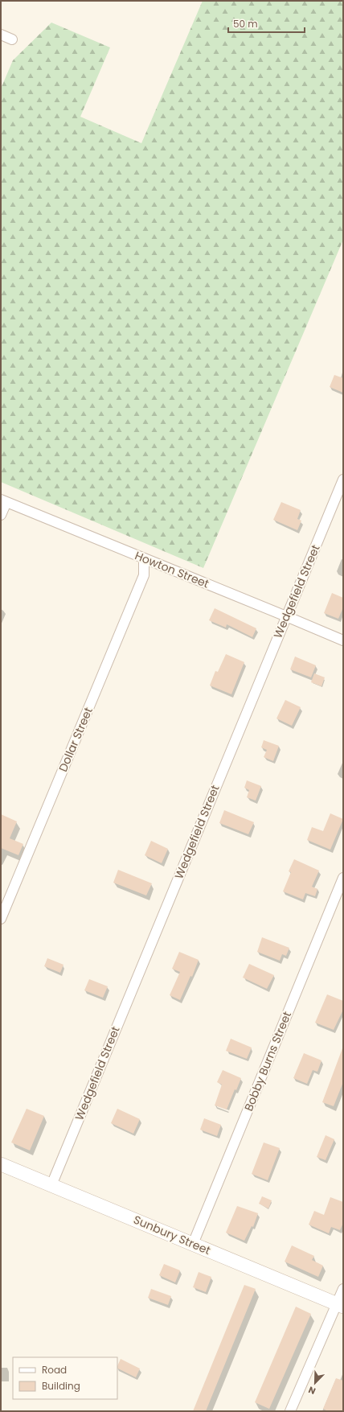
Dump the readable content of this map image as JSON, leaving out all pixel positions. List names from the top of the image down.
{
  "streets": {
    "street": [
      "Howton Street",
      "Wedgefield Street",
      "Dollar Street",
      "Bobby Burns Street",
      "Sunbury Street"
    ]
  },
  "crossings": [
    ["Howton Street", "Wedgefield Street"],
    ["Howton Street", "Dollar Street"],
    ["Wedgefield Street", "Sunbury Street"],
    ["Bobby Burns Street", "Sunbury Street"]
  ],
  "legend": ["Road", "Building"],
  "scale_bar": "50 m",
  "north": "bottom left"
}
